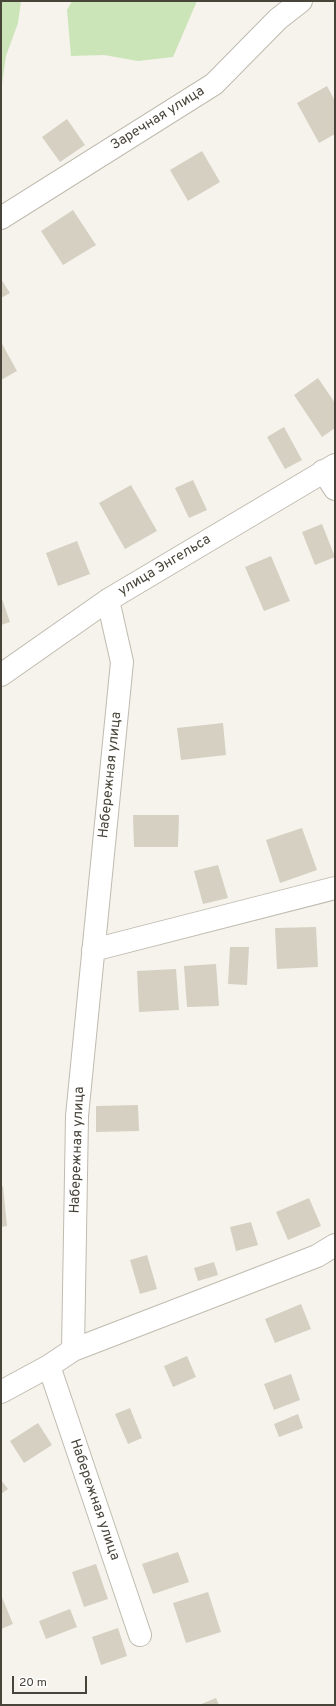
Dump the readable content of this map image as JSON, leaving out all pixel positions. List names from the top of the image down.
{
  "streets": {
    "street": ["Заречная улица", "улица Энгельса", "Набережная улица"]
  },
  "crossings": [
    ["улица Энгельса", "Набережная улица"]
  ],
  "scale_bar": "20 m"
}
